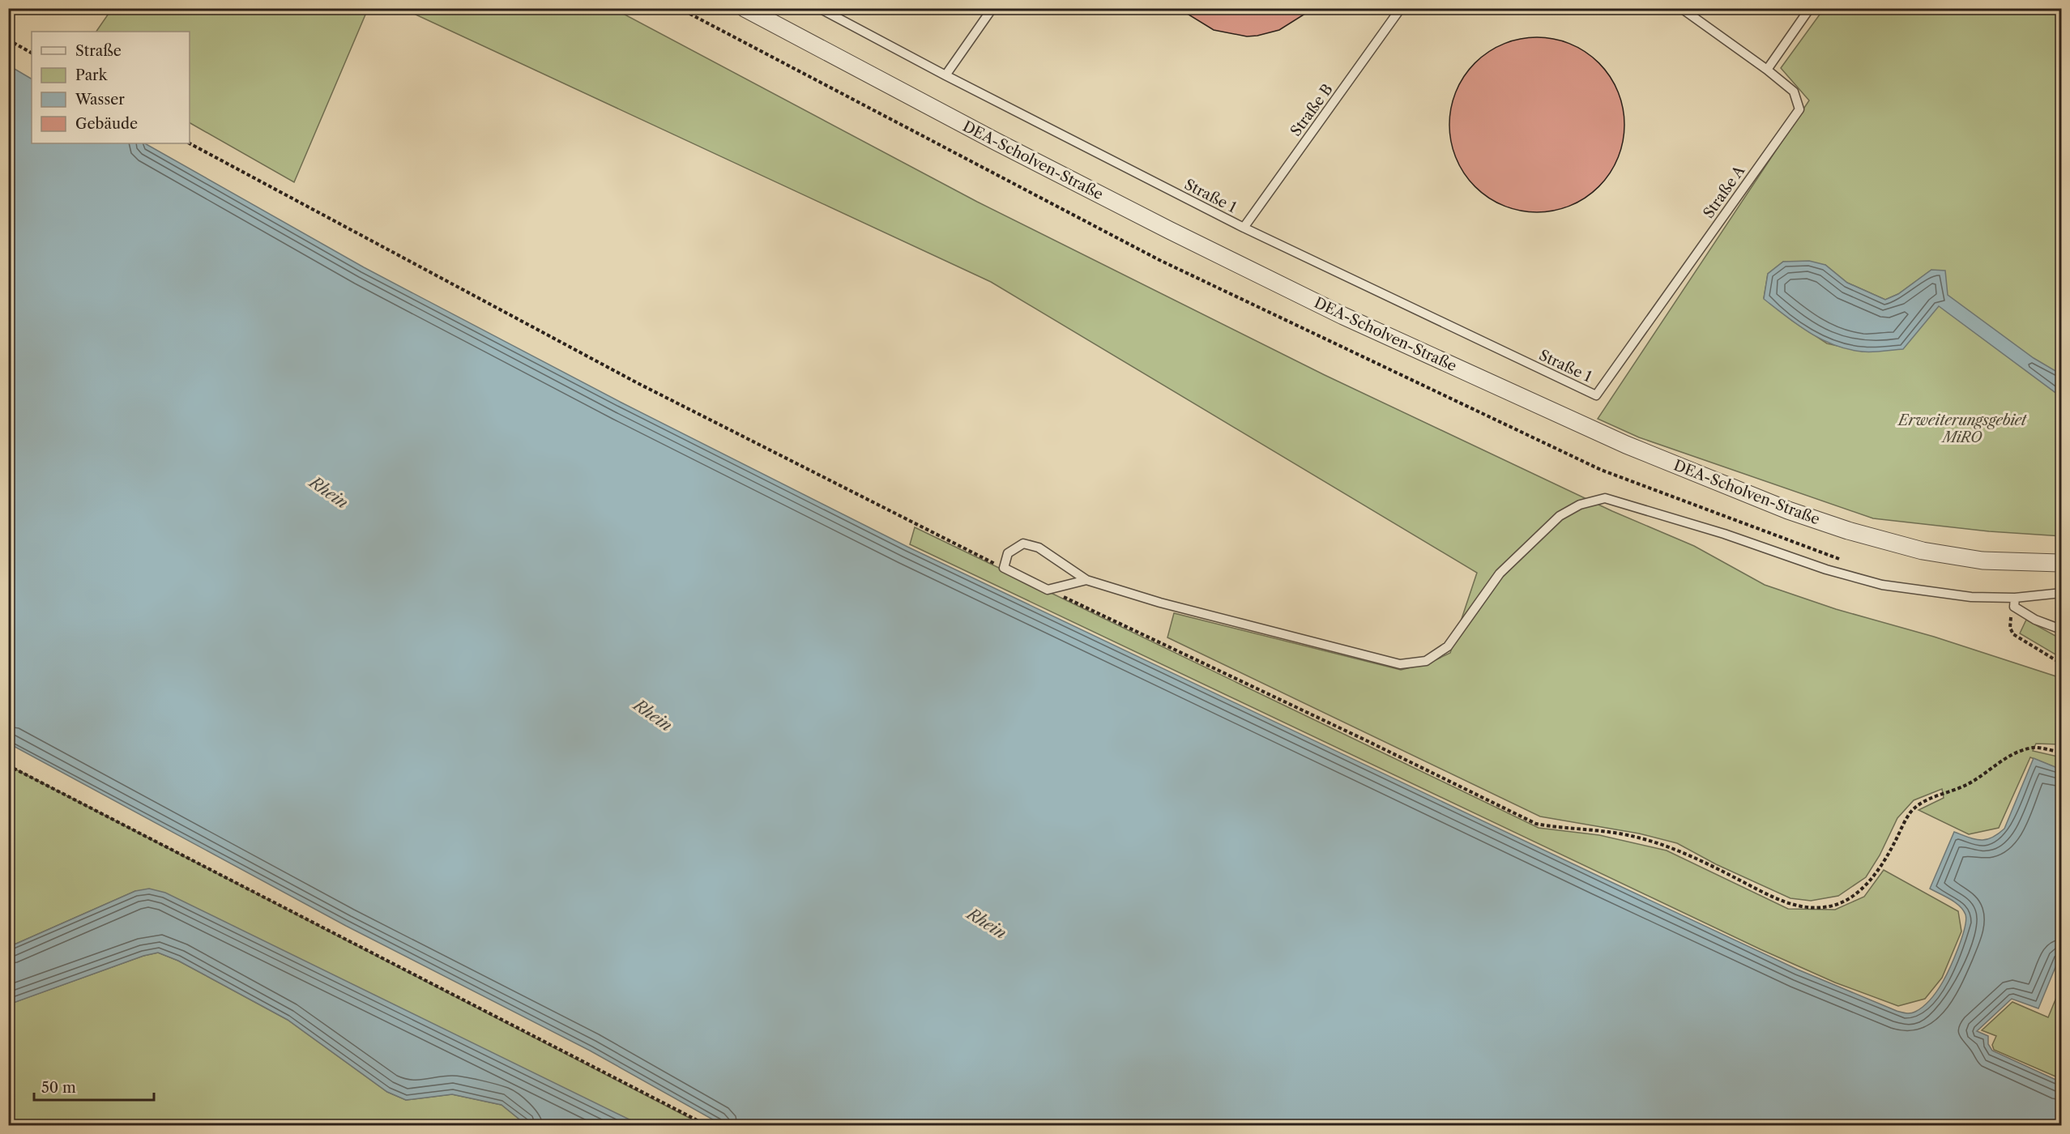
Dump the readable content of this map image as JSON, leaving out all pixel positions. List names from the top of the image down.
{
  "streets": {
    "street": ["DEA-Scholven-Straße"],
    "lane": ["Straße B", "Straße A", "Straße 1"]
  },
  "crossings": [
    ["Straße B", "Straße 1"],
    ["Straße A", "Straße 1"]
  ],
  "water": ["Rhein"],
  "parks": ["Erweiterungsgebiet MiRO"],
  "legend": [
    "Straße",
    "Park",
    "Wasser",
    "Gebäude"
  ],
  "scale_bar": "50 m"
}
